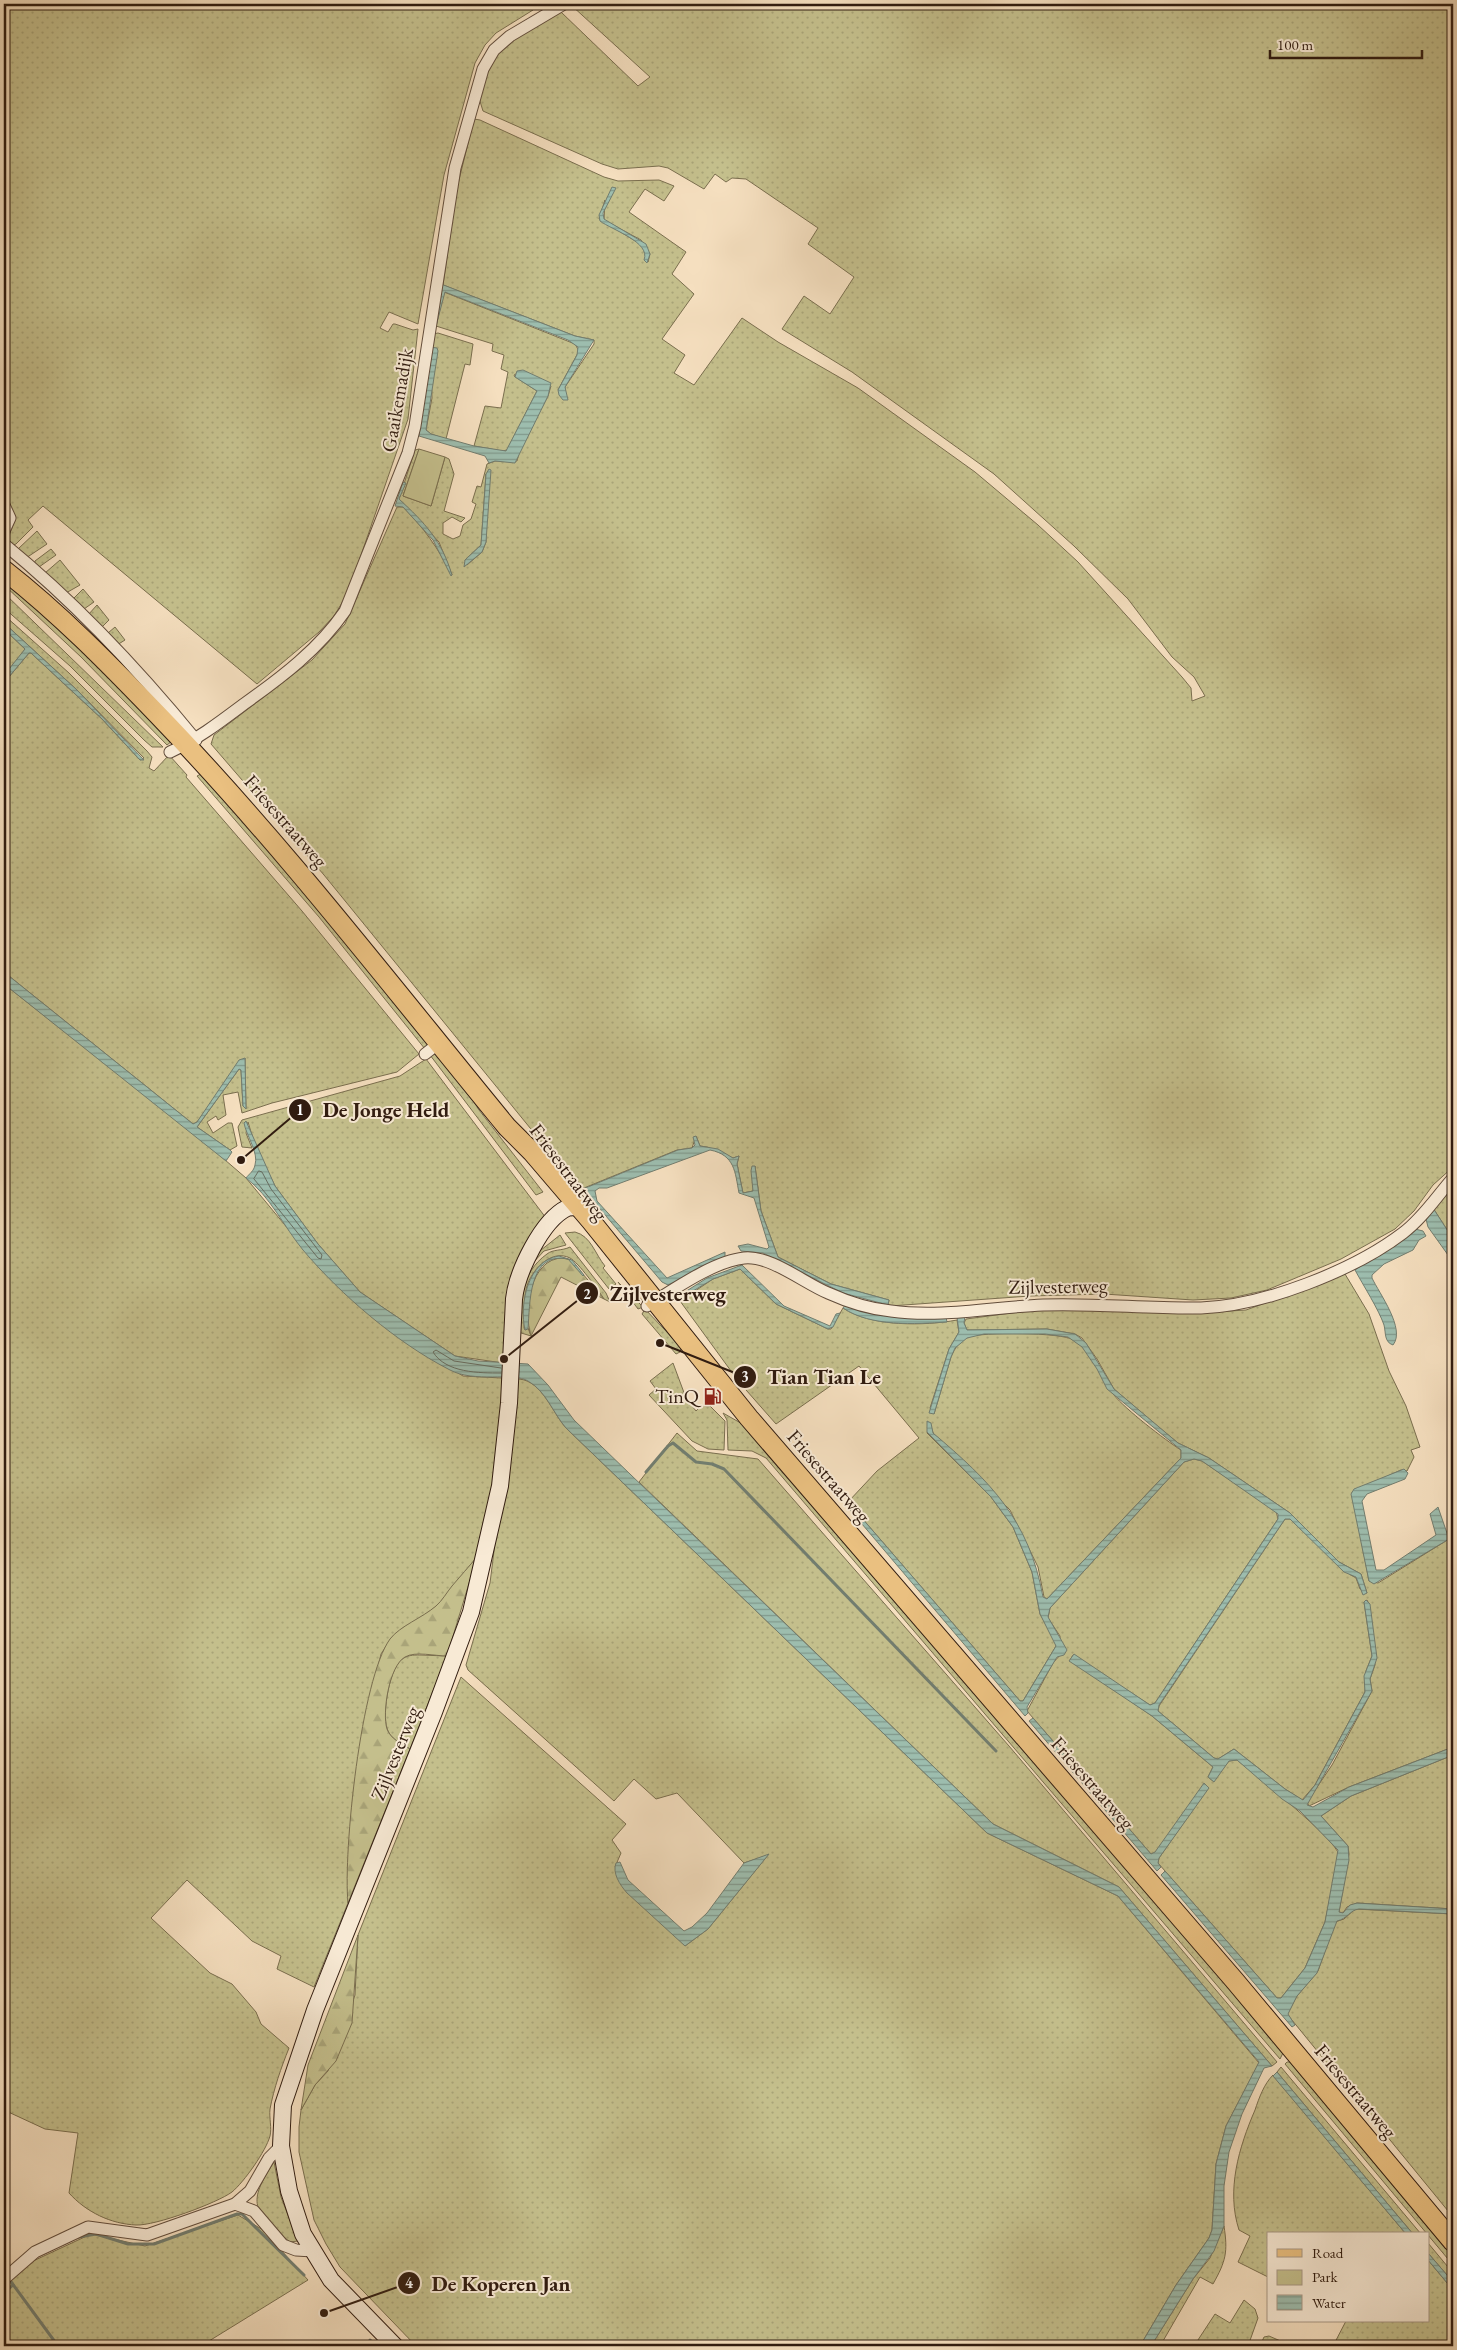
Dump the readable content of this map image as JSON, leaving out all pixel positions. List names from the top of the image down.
{
  "streets": {
    "main road": ["Friesestraatweg", "Zijlvesterweg"],
    "street": ["Gaaikemadijk"]
  },
  "crossings": [
    ["Gaaikemadijk", "Friesestraatweg"],
    ["Friesestraatweg", "Zijlvesterweg"]
  ],
  "places": {
    "other": [
      "De Jonge Held",
      "Tian Tian Le",
      "Zijlvesterweg",
      "De Koperen Jan"
    ],
    "fuel station": ["TinQ"]
  },
  "legend": ["Road", "Park", "Water"],
  "scale_bar": "100 m"
}
